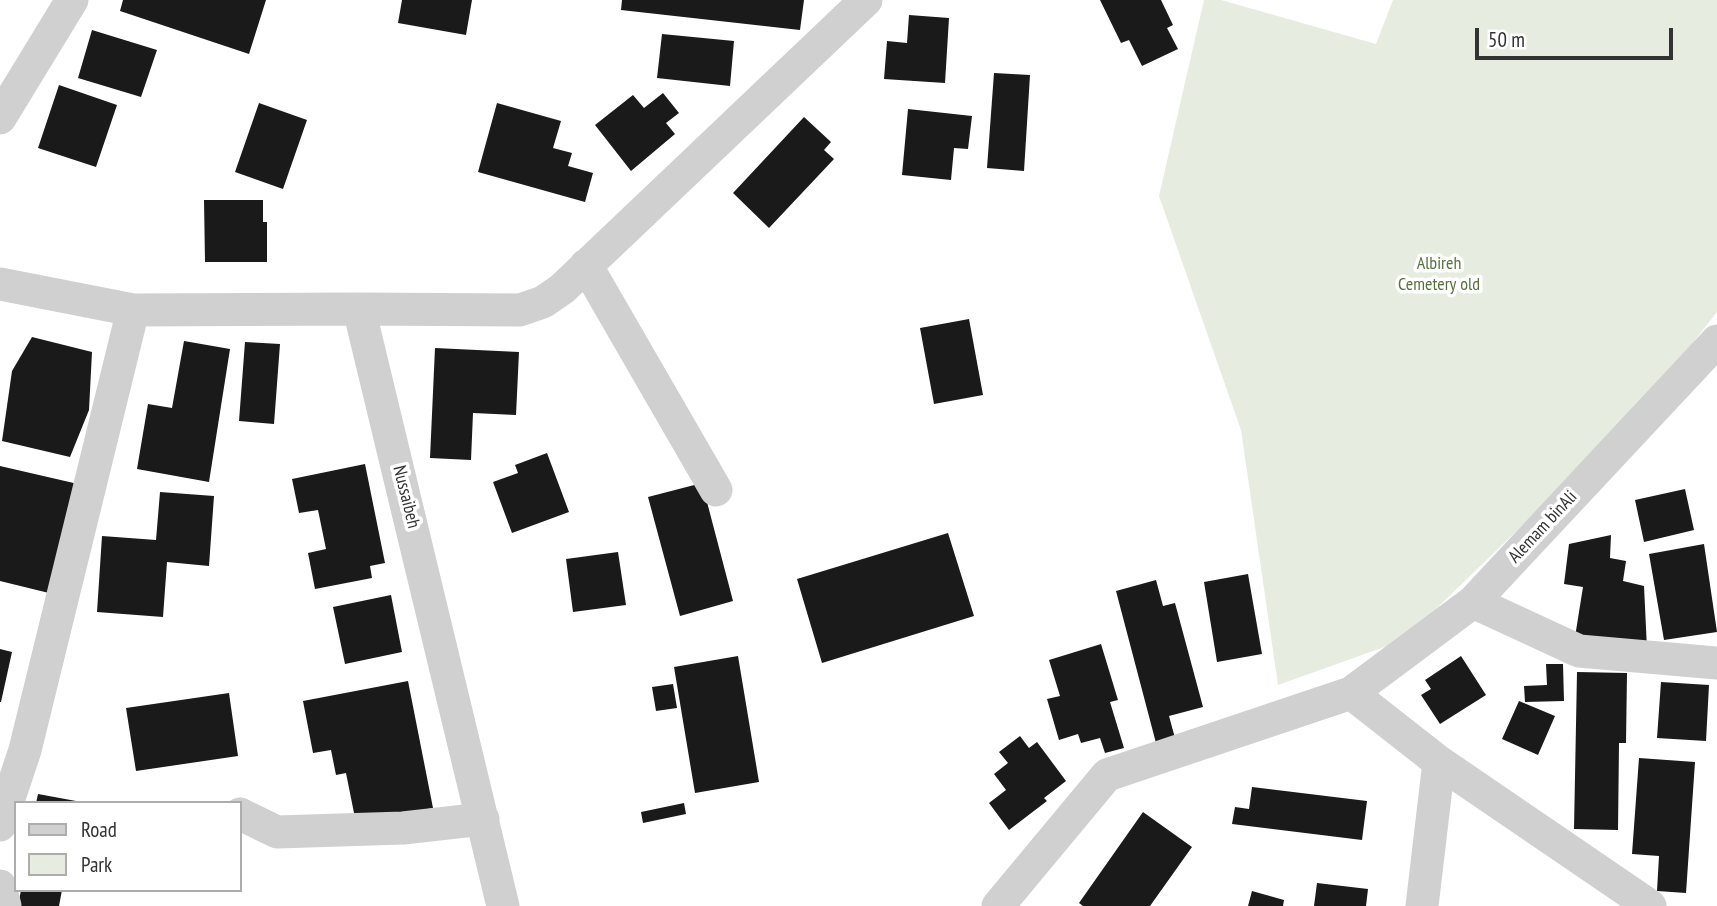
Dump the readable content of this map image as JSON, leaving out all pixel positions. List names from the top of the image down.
{
  "streets": {
    "street": ["Nussaibeh", "Alemam binAli"]
  },
  "parks": ["Albireh Cemetery old"],
  "legend": ["Road", "Park"],
  "scale_bar": "50 m"
}
